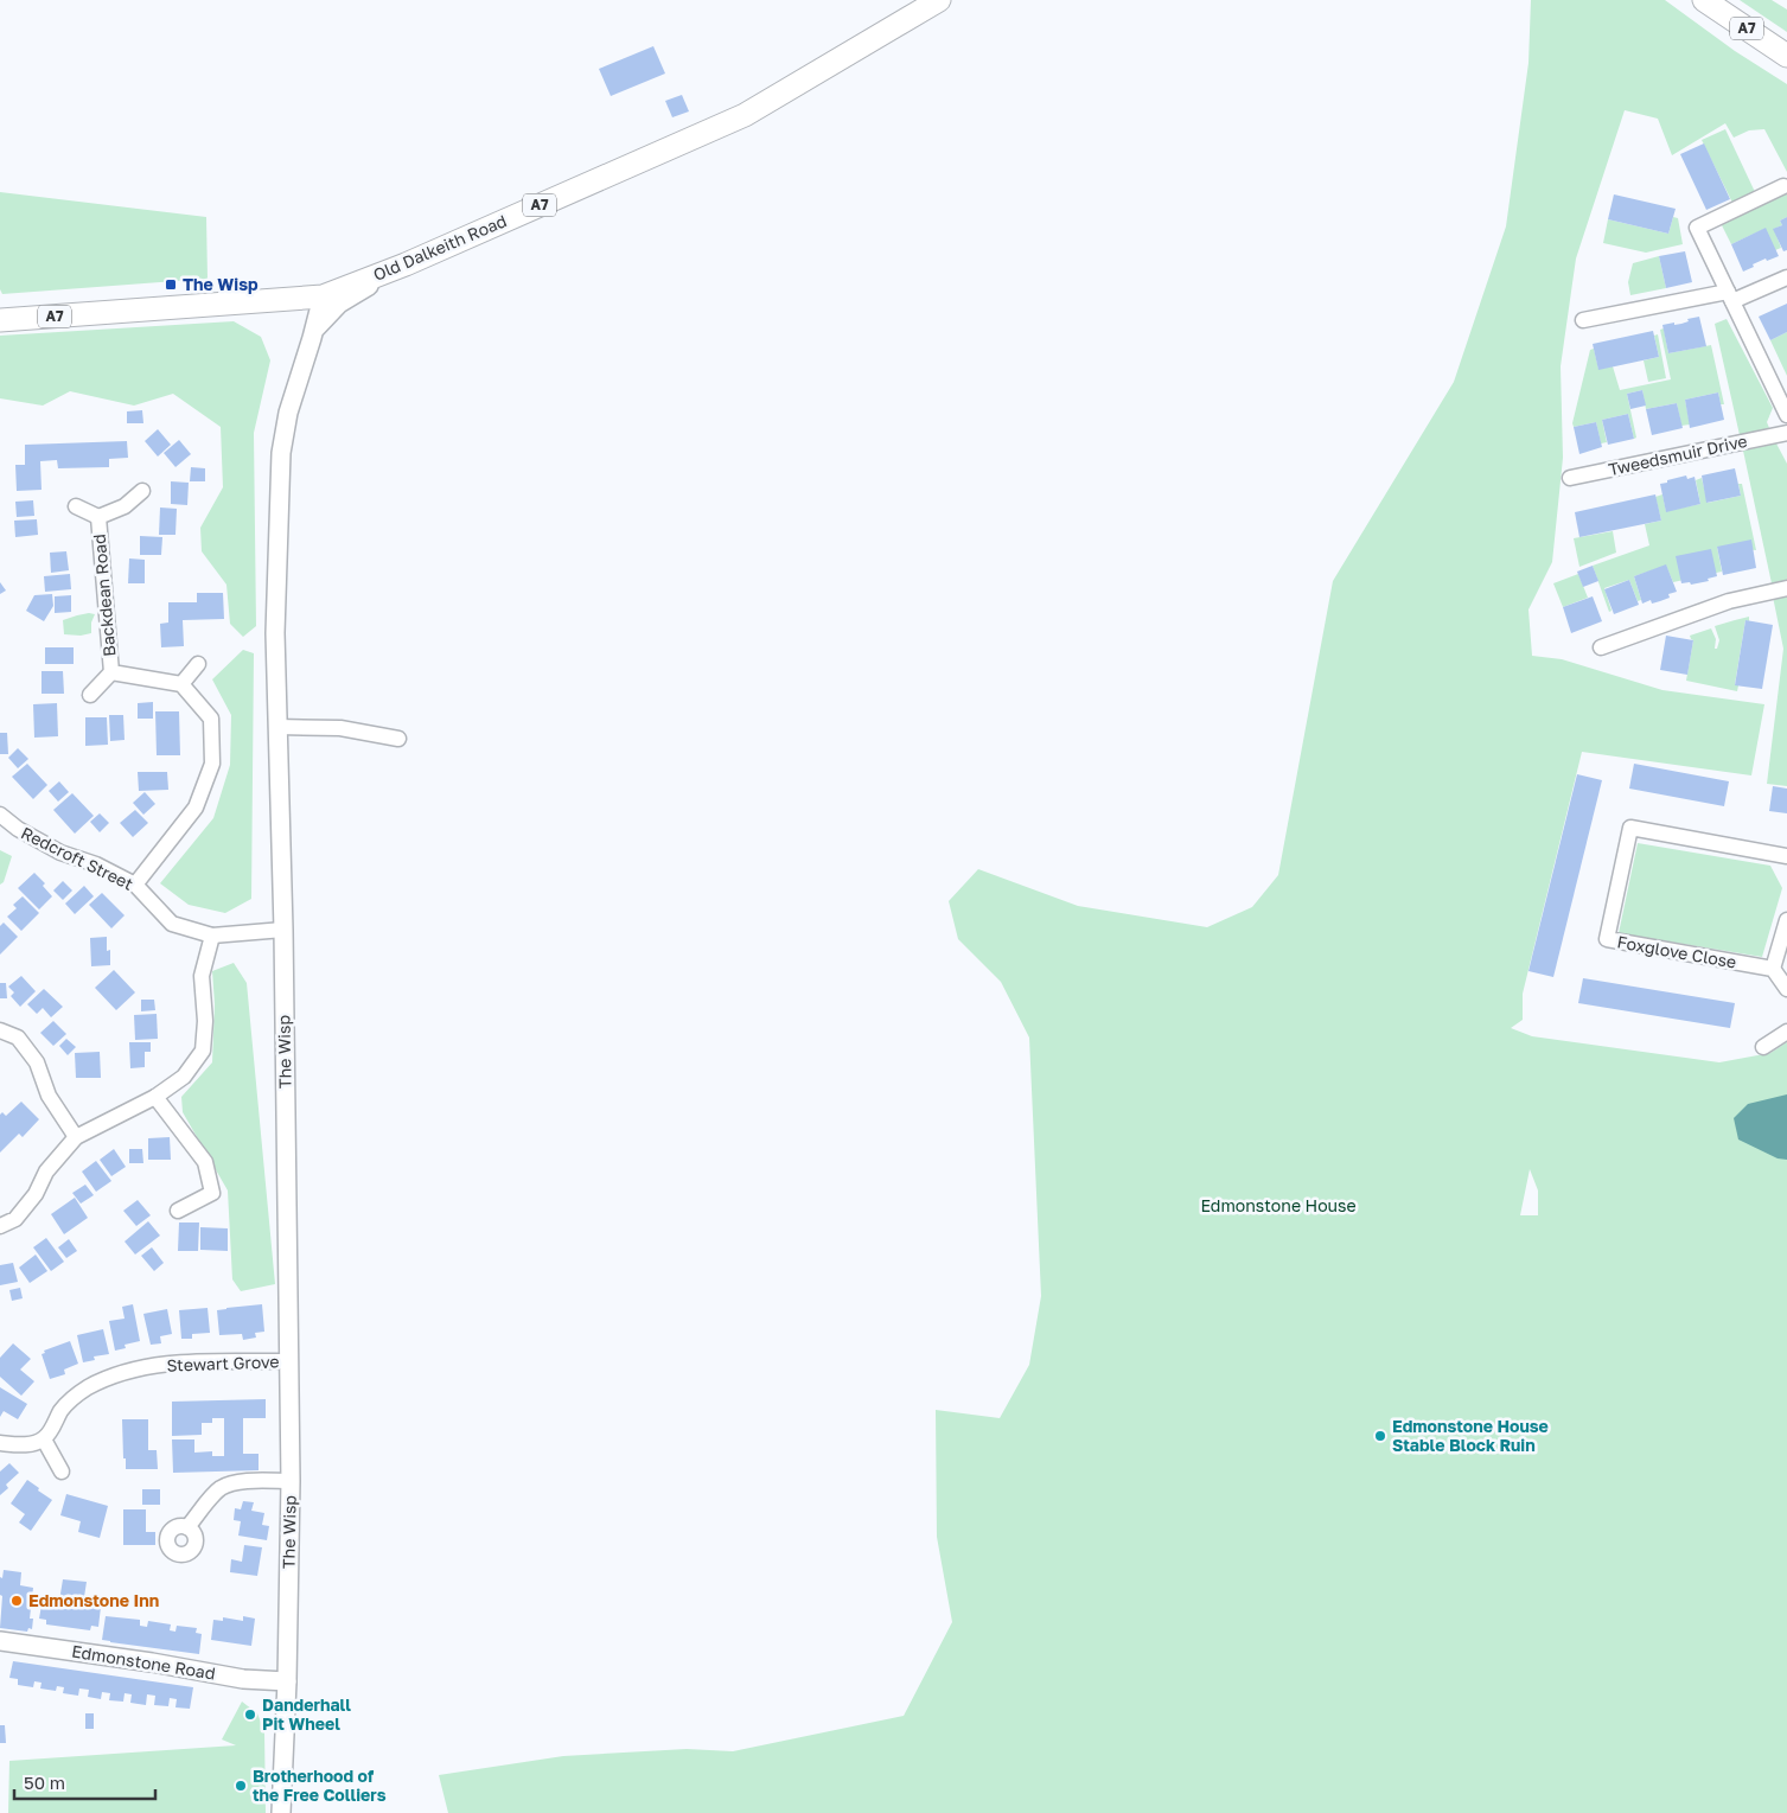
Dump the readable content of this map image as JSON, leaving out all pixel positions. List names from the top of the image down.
{
  "streets": {
    "main road": ["A7", "Old Dalkeith Road"],
    "street": [
      "Tweedsmuir Drive",
      "Backdean Road",
      "Redcroft Street",
      "Foxglove Close",
      "The Wisp",
      "Stewart Grove",
      "Edmonstone Road"
    ]
  },
  "crossings": [
    ["Old Dalkeith Road", "The Wisp"],
    ["Redcroft Street", "The Wisp"],
    ["The Wisp", "Stewart Grove"],
    ["The Wisp", "Edmonstone Road"]
  ],
  "parks": ["Edmonstone House"],
  "places": {
    "transit": ["The Wisp"],
    "other": [
      "Edmonstone House Stable Block Ruin",
      "Edmonstone Inn",
      "Danderhall Pit Wheel",
      "Brotherhood of the Free Colliers"
    ]
  },
  "scale_bar": "50 m"
}
